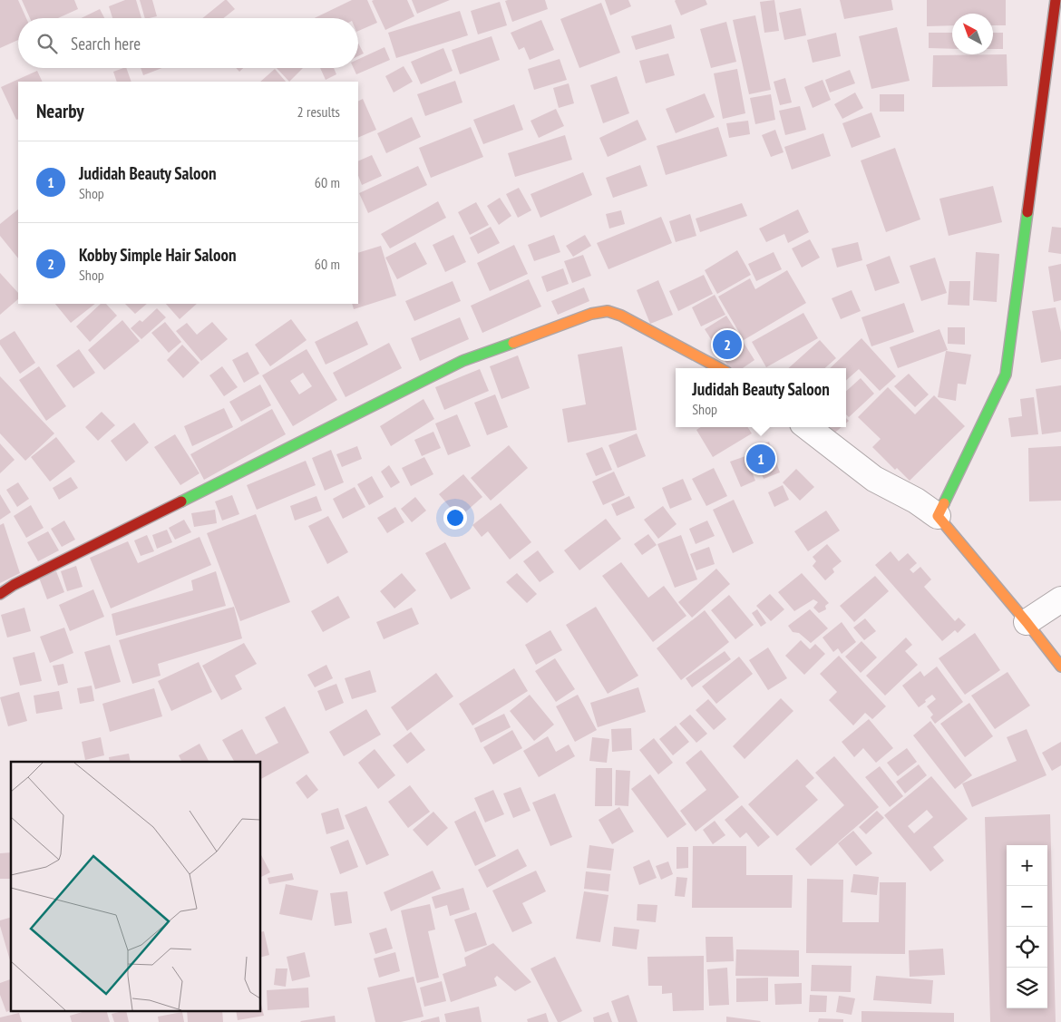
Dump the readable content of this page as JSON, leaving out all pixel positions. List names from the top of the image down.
{
  "north": "top left",
  "page": {
    "search": "Search here",
    "heading": ["Nearby", "2 results"],
    "list": [
      {
        "mark": "1",
        "name": "Judidah Beauty Saloon",
        "note": "Shop",
        "value": "60 m"
      },
      {
        "mark": "2",
        "name": "Kobby Simple Hair Saloon",
        "note": "Shop",
        "value": "60 m"
      }
    ],
    "pins": ["2", "1"],
    "popup": ["Judidah Beauty Saloon", "Shop"],
    "map_buttons": ["+", "−"]
  }
}
